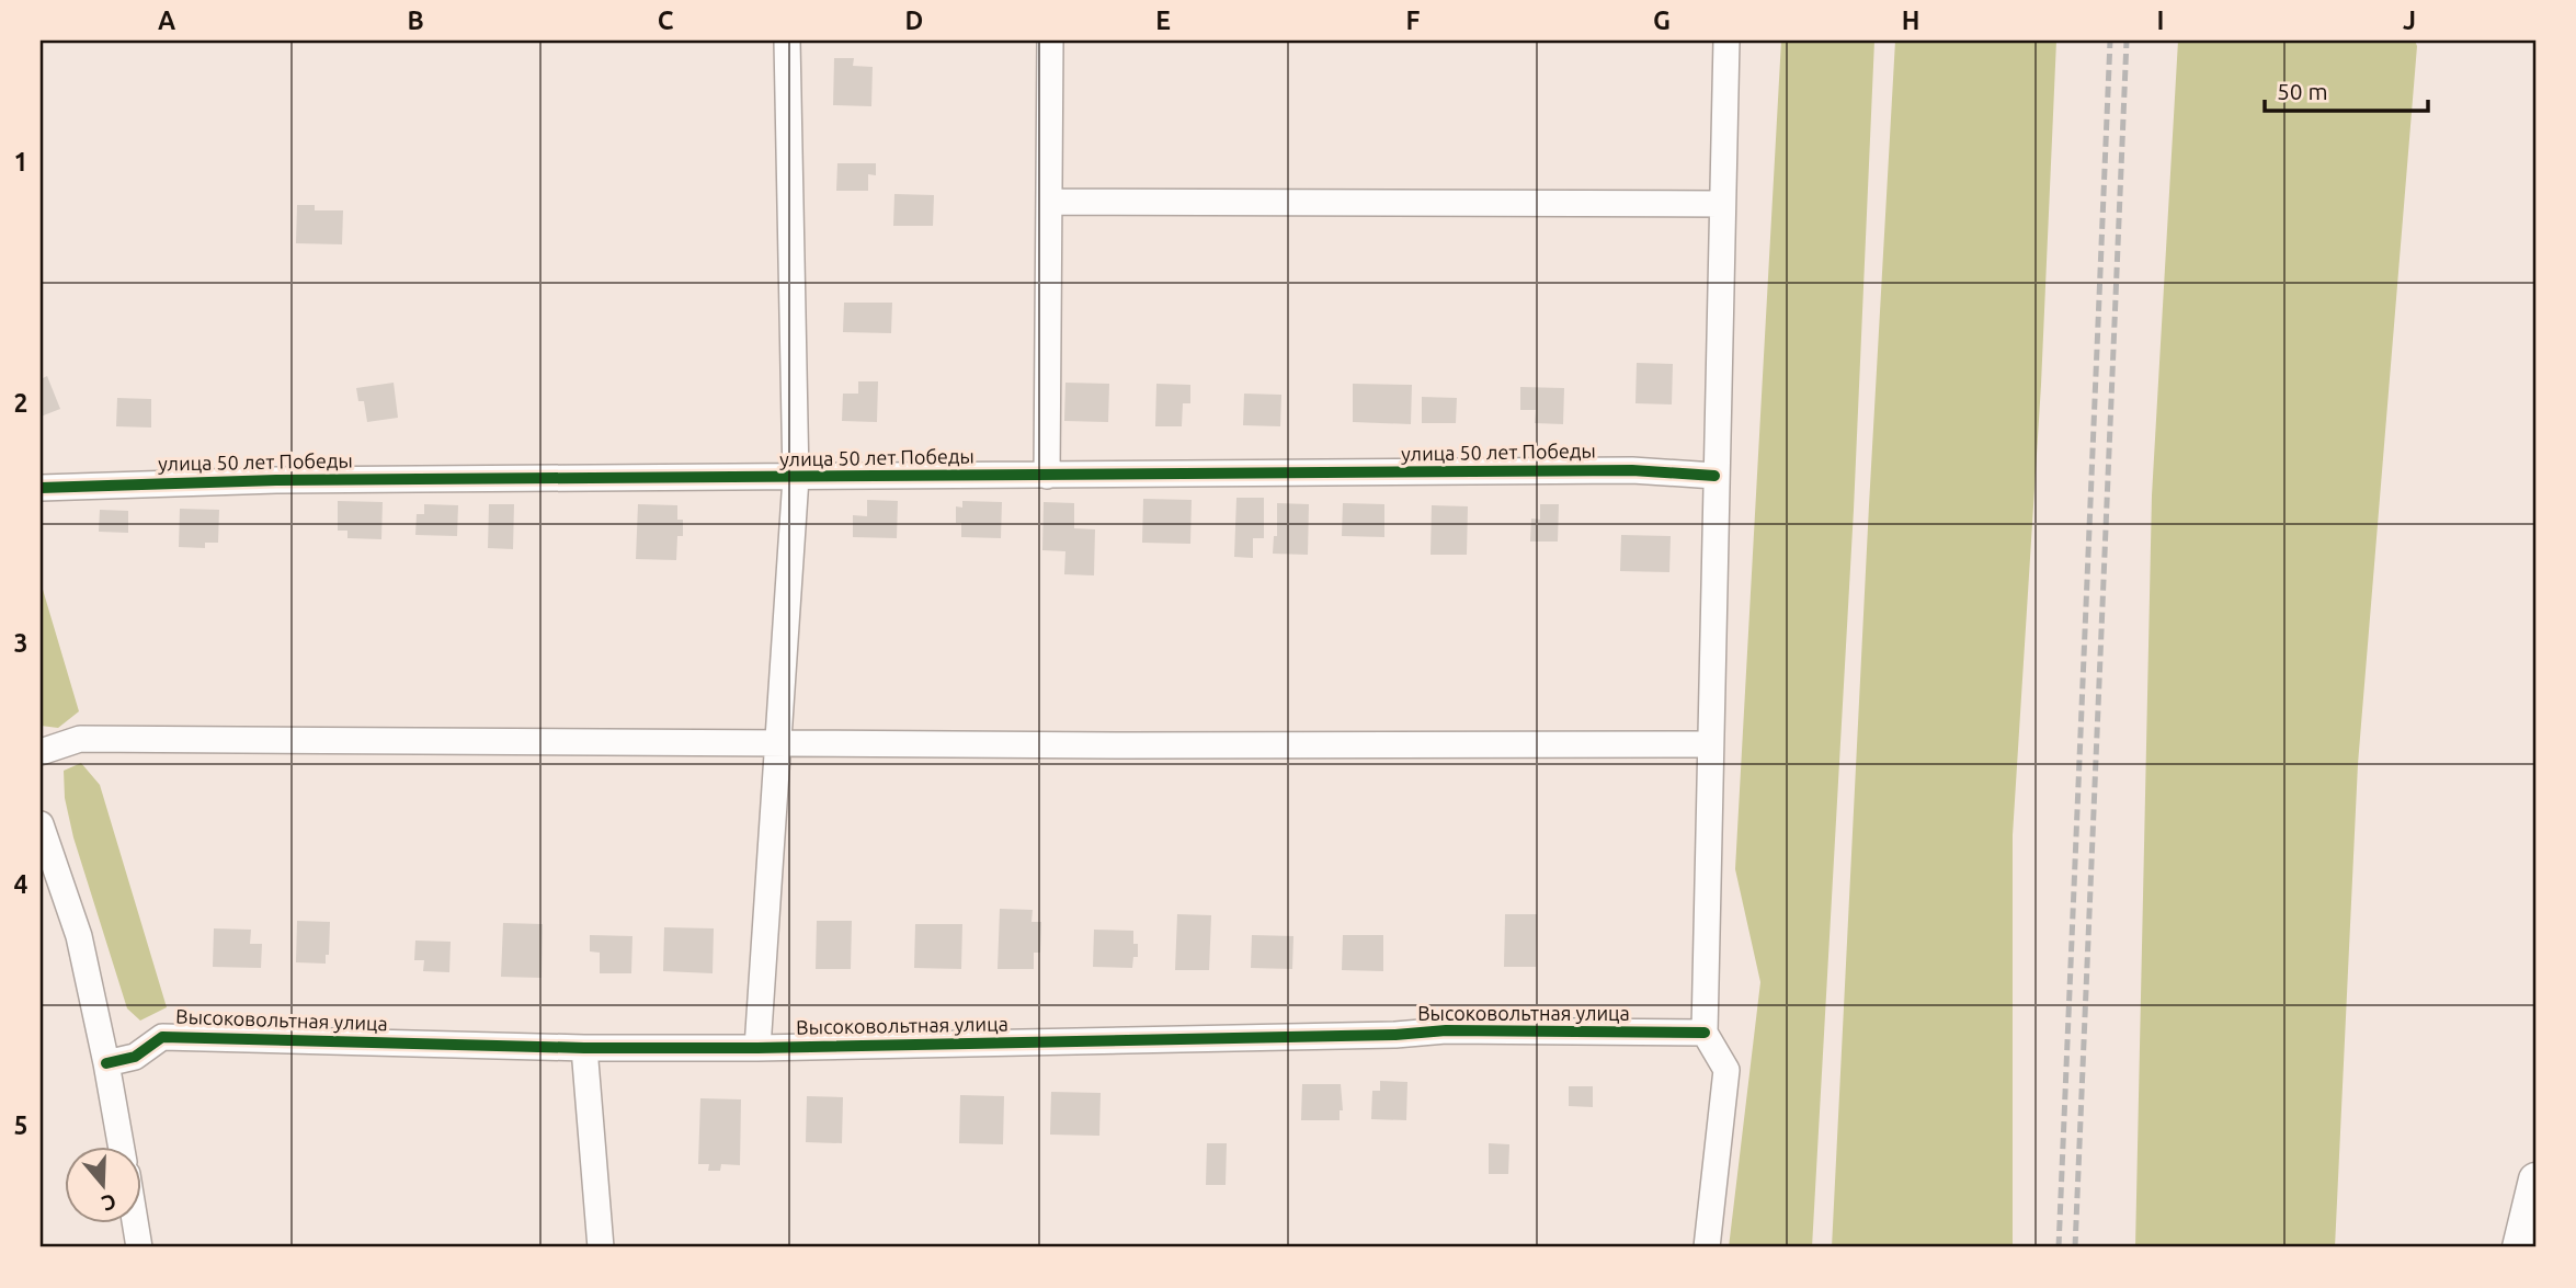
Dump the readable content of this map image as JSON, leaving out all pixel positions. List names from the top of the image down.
{
  "streets": {
    "street": ["улица 50 лет Победы", "Высоковольтная улица"]
  },
  "scale_bar": "50 m",
  "north": "bottom",
  "grid": {
    "columns": [
      "A",
      "B",
      "C",
      "D",
      "E",
      "F",
      "G",
      "H",
      "I",
      "J"
    ],
    "rows": [
      "1",
      "2",
      "3",
      "4",
      "5"
    ]
  }
}
